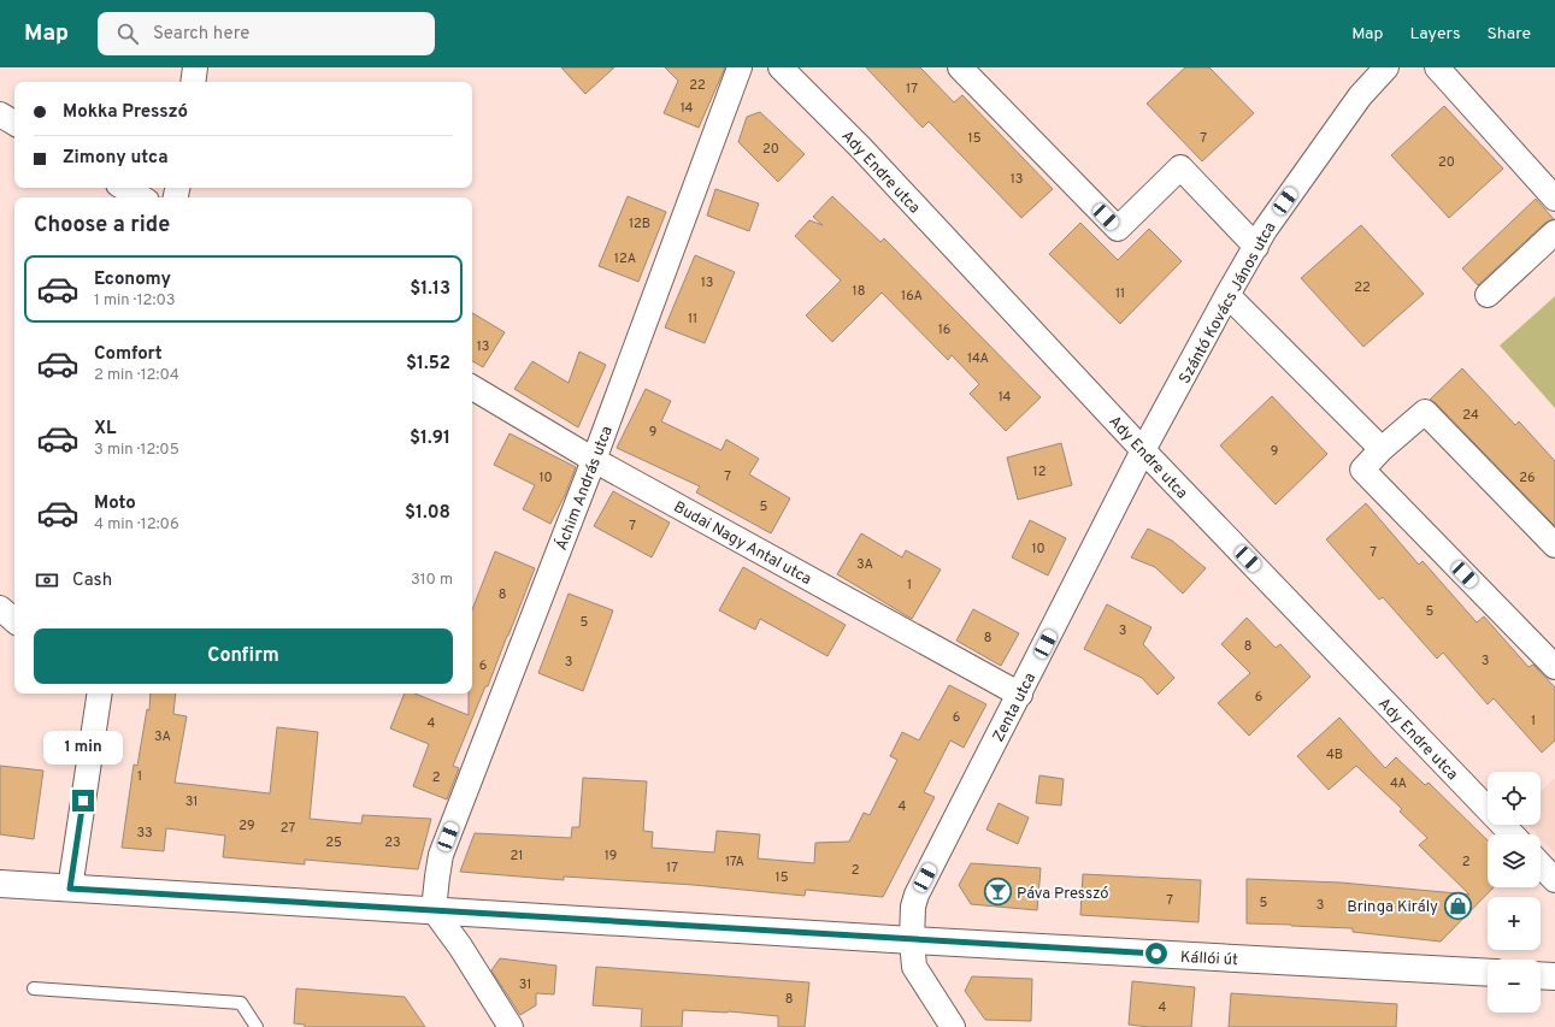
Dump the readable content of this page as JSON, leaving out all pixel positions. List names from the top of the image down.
{
  "streets": {
    "main road": ["Kállói út"],
    "street": [
      "Ady Endre utca",
      "Szántó Kovács János utca",
      "Áchim András utca",
      "Budai Nagy Antal utca",
      "Zenta utca"
    ]
  },
  "crossings": [
    ["Ady Endre utca", "Szántó Kovács János utca"],
    ["Ady Endre utca", "Zenta utca"],
    ["Szántó Kovács János utca", "Zenta utca"],
    ["Áchim András utca", "Budai Nagy Antal utca"],
    ["Áchim András utca", "Kállói út"],
    ["Budai Nagy Antal utca", "Zenta utca"],
    ["Zenta utca", "Kállói út"]
  ],
  "places": {
    "bar": ["Páva Presszó"],
    "shop": ["Bringa Király"]
  },
  "house_numbers": [
    "22",
    "17",
    "14",
    "15",
    "7",
    "20",
    "20",
    "13",
    "12B",
    "12A",
    "13",
    "22",
    "18",
    "11",
    "16A",
    "11",
    "16",
    "13",
    "14A",
    "14",
    "24",
    "9",
    "9",
    "12",
    "7",
    "10",
    "26",
    "5",
    "7",
    "10",
    "7",
    "3A",
    "1",
    "8",
    "5",
    "5",
    "3",
    "8",
    "8",
    "3",
    "3",
    "6",
    "6",
    "6",
    "1",
    "4",
    "3A",
    "4B",
    "1",
    "2",
    "4A",
    "31",
    "4",
    "29",
    "27",
    "33",
    "25",
    "23",
    "21",
    "19",
    "17A",
    "2",
    "17",
    "2",
    "15",
    "7",
    "5",
    "3",
    "31",
    "8",
    "4"
  ],
  "page": {
    "header": "Map",
    "search": "Search here",
    "nav": ["Map", "Layers", "Share"],
    "banner": ["Mokka Presszó", "Zimony utca"],
    "heading": "Choose a ride",
    "list": [
      {
        "name": "Economy",
        "note": "1 min · 12:03",
        "value": "$1.13"
      },
      {
        "name": "Comfort",
        "note": "2 min · 12:04",
        "value": "$1.52"
      },
      {
        "name": "XL",
        "note": "3 min · 12:05",
        "value": "$1.91"
      },
      {
        "name": "Moto",
        "note": "4 min · 12:06",
        "value": "$1.08"
      }
    ],
    "pay": ["Cash", "310 m"],
    "buttons": "Confirm",
    "bubble": "1 min",
    "map_buttons": ["+", "−"]
  }
}
